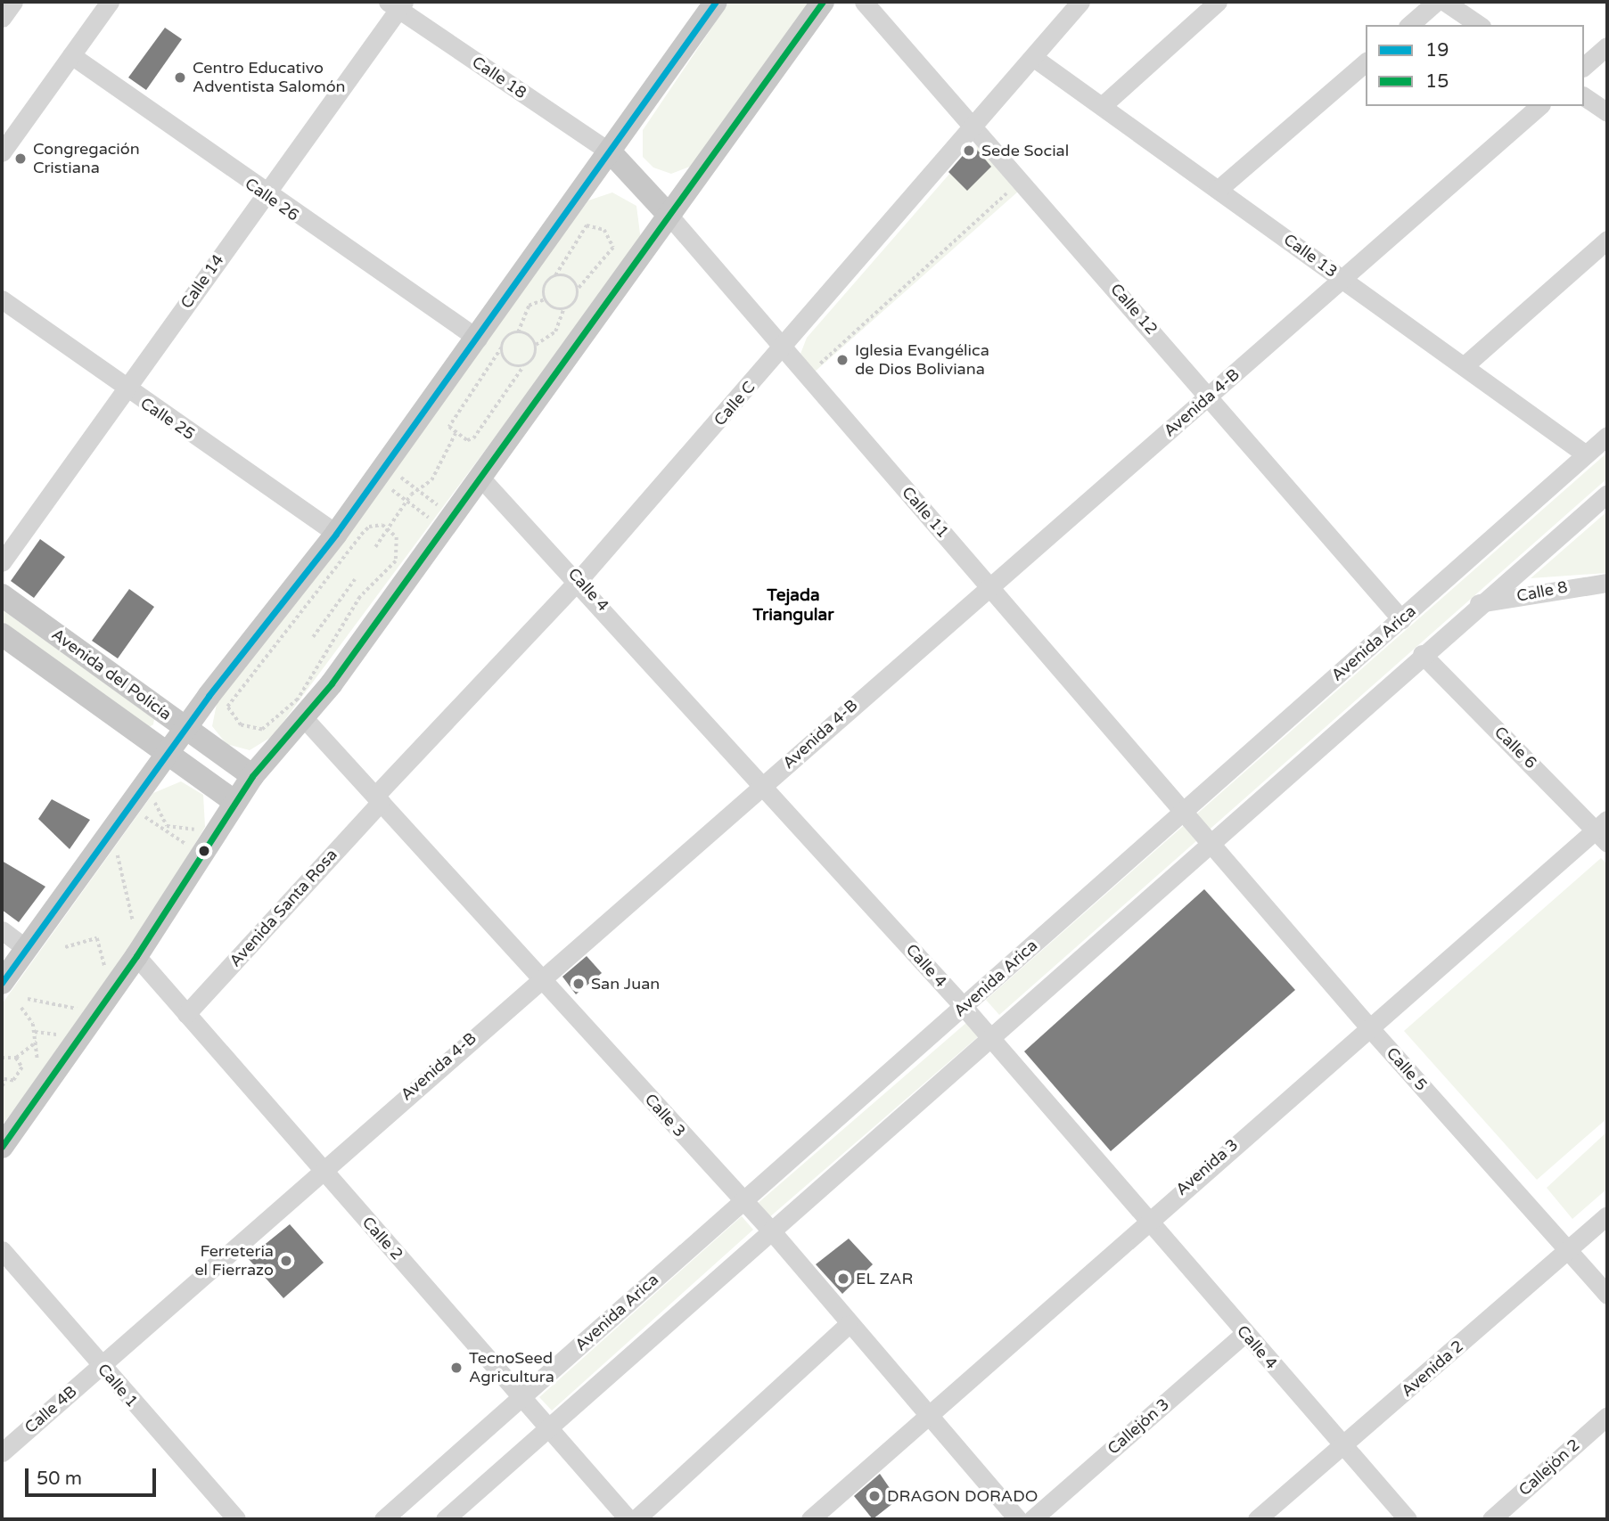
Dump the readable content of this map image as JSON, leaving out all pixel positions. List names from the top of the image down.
{
  "streets": {
    "main road": ["Avenida del Policía"],
    "street": [
      "Calle 18",
      "Calle 26",
      "Calle 13",
      "Calle 14",
      "Calle 12",
      "Avenida 4-B",
      "Calle C",
      "Calle 25",
      "Calle 11",
      "Calle 4",
      "Calle 8",
      "Avenida Arica",
      "Calle 6",
      "Avenida Santa Rosa",
      "Calle 5",
      "Calle 3",
      "Avenida 3",
      "Calle 2",
      "Avenida 2",
      "Calle 1",
      "Calle 4B",
      "Callejón 3",
      "Callejón 2"
    ]
  },
  "crossings": [
    ["Calle 18", "Calle 14"],
    ["Calle 26", "Calle 14"],
    ["Calle 13", "Avenida 4-B"],
    ["Calle 13", "Calle C"],
    ["Calle 13", "Avenida Arica"],
    ["Calle 14", "Calle 25"],
    ["Calle 12", "Avenida 4-B"],
    ["Calle 12", "Calle C"],
    ["Calle 12", "Avenida Arica"],
    ["Avenida 4-B", "Calle 11"],
    ["Avenida 4-B", "Calle 4"],
    ["Avenida 4-B", "Calle 3"],
    ["Avenida 4-B", "Calle 2"],
    ["Avenida 4-B", "Calle 1"],
    ["Avenida 4-B", "Calle 4B"],
    ["Calle C", "Calle 11"],
    ["Calle C", "Calle 4"],
    ["Calle C", "Avenida Santa Rosa"],
    ["Calle C", "Calle 3"],
    ["Calle 11", "Avenida Arica"],
    ["Calle 11", "Calle 5"],
    ["Calle 4", "Avenida Arica"],
    ["Calle 4", "Avenida 3"],
    ["Calle 4", "Avenida 2"],
    ["Calle 4", "Callejón 3"],
    ["Avenida Arica", "Calle 3"],
    ["Avenida Arica", "Calle 2"],
    ["Calle 6", "Avenida 3"],
    ["Avenida Santa Rosa", "Calle 3"],
    ["Avenida Santa Rosa", "Calle 2"],
    ["Calle 5", "Avenida 3"],
    ["Calle 5", "Avenida 2"],
    ["Calle 3", "Avenida 3"],
    ["Calle 1", "Calle 4B"]
  ],
  "districts": ["Tejada Triangular"],
  "places": [
    "Centro Educativo Adventista Salomón",
    "Sede Social",
    "Congregación Cristiana",
    "Iglesia Evangélica de Dios Boliviana",
    "San Juan",
    "Ferreteria el Fierrazo",
    "EL ZAR",
    "TecnoSeed Agricultura",
    "DRAGON DORADO"
  ],
  "lines": ["transit line 19", "transit line 15"],
  "legend": ["19", "15"],
  "scale_bar": "50 m"
}
